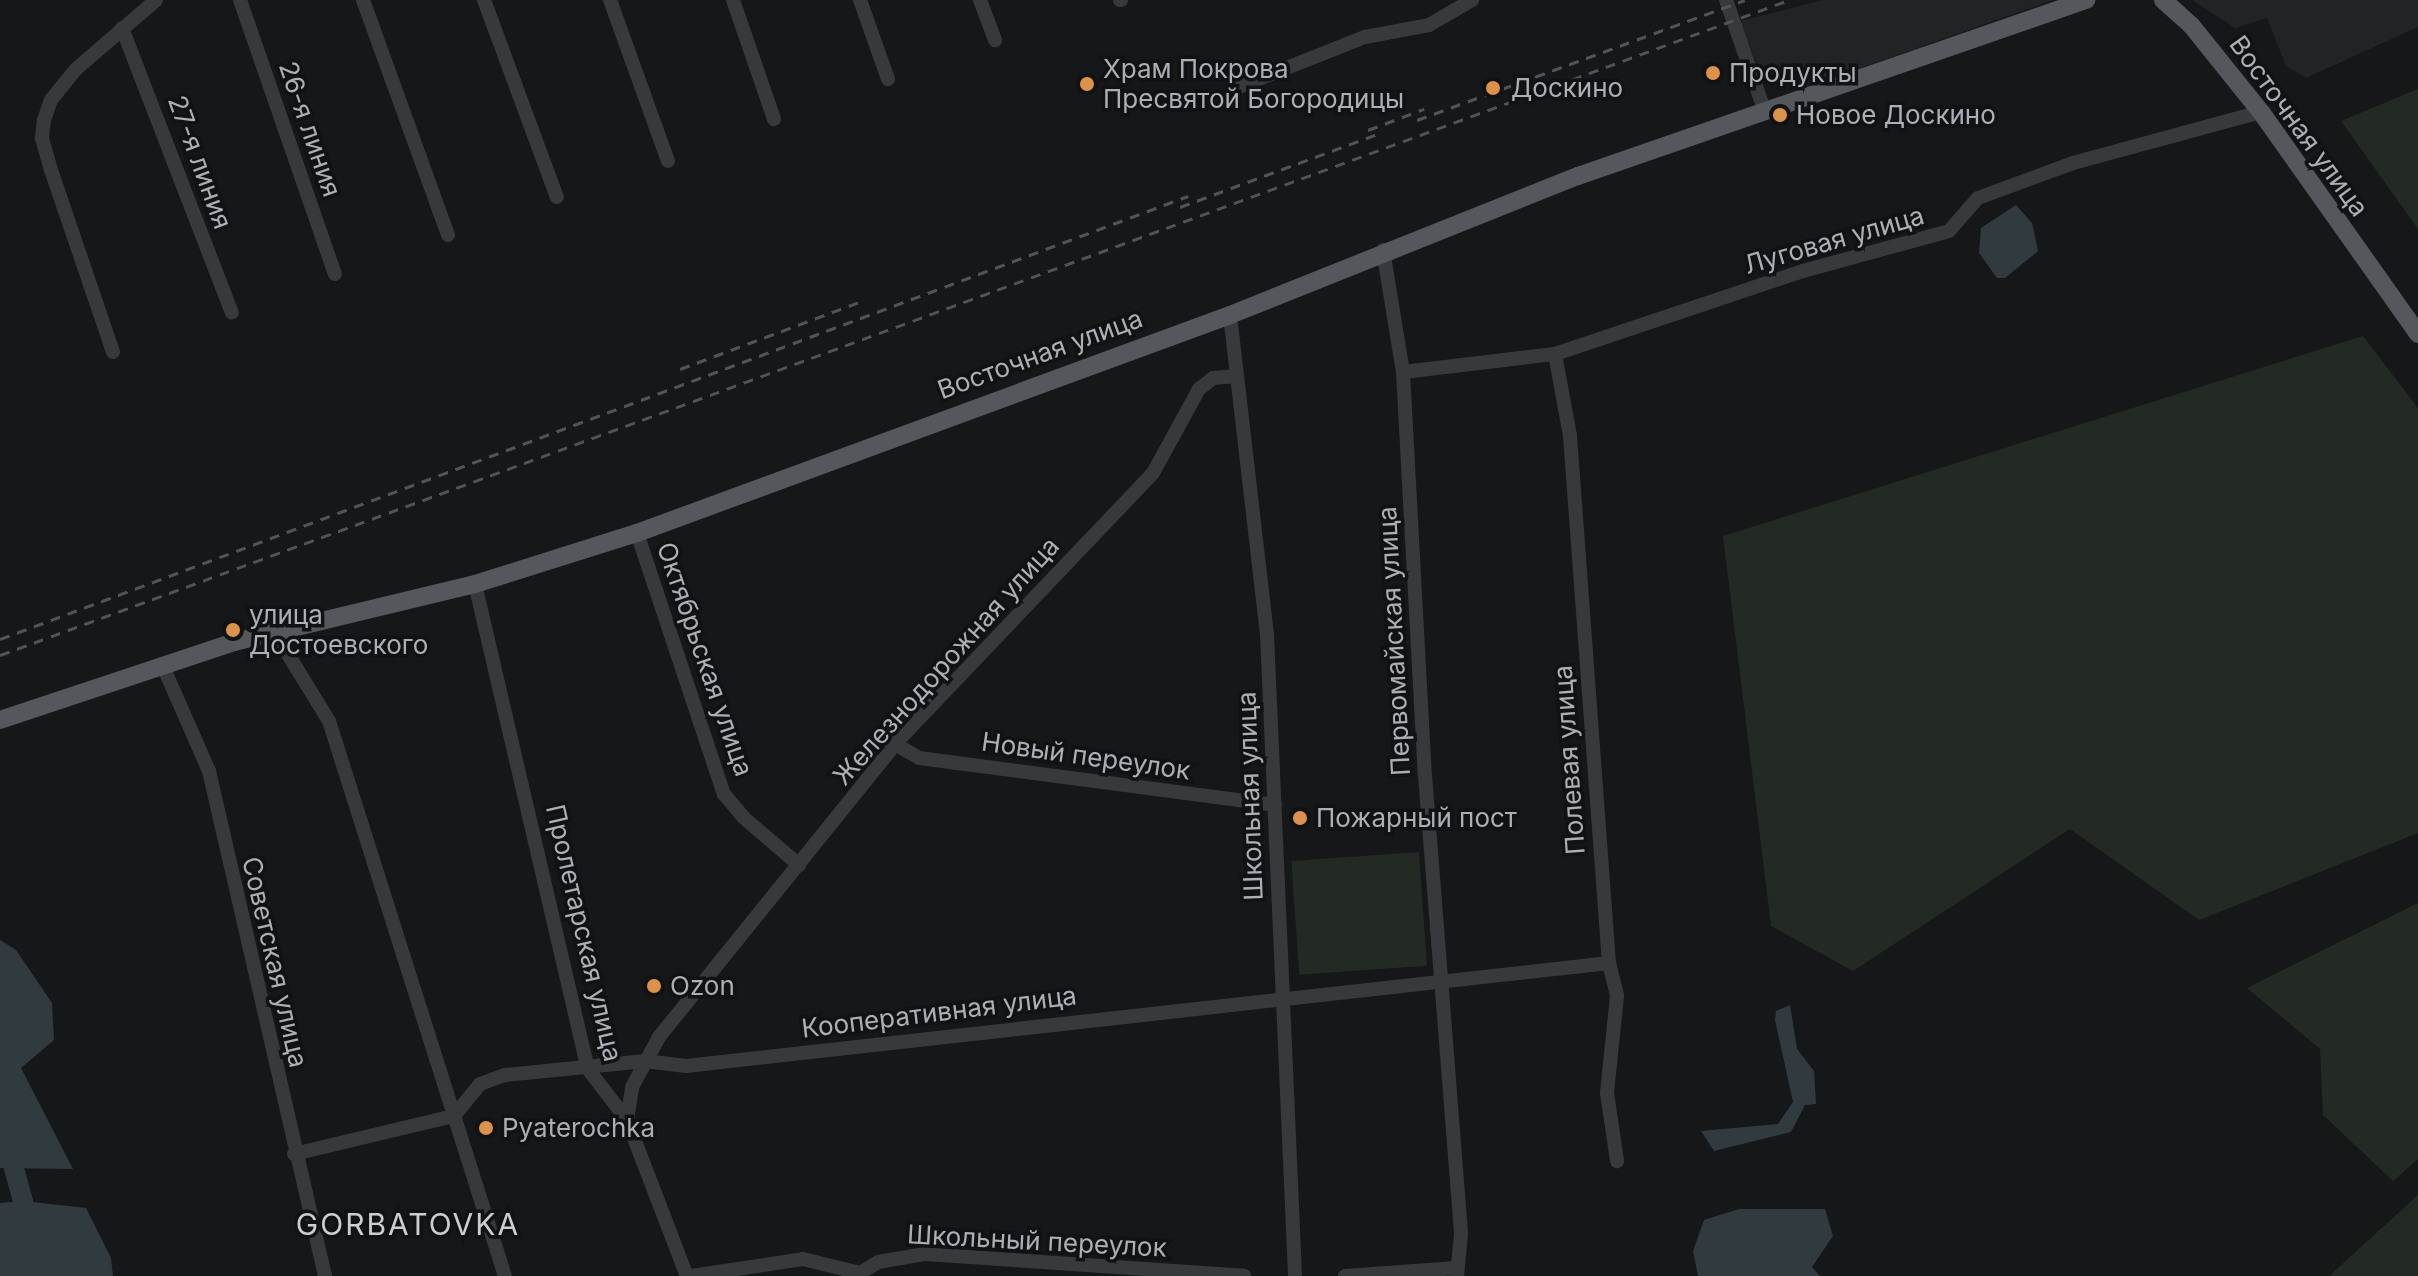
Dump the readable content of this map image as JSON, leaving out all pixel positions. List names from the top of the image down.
{
  "streets": {
    "main road": ["Восточная улица"],
    "street": [
      "26-я линия",
      "27-я линия",
      "Луговая улица",
      "Первомайская улица",
      "Октябрьская улица",
      "Железнодорожная улица",
      "Новый переулок",
      "Полевая улица",
      "Школьная улица",
      "Пролетарская улица",
      "Советская улица",
      "Кооперативная улица",
      "Школьный переулок"
    ]
  },
  "crossings": [
    ["Восточная улица", "Луговая улица"],
    ["Восточная улица", "Первомайская улица"],
    ["Восточная улица", "Октябрьская улица"],
    ["Восточная улица", "Школьная улица"],
    ["Восточная улица", "Пролетарская улица"],
    ["Восточная улица", "Советская улица"],
    ["Луговая улица", "Первомайская улица"],
    ["Луговая улица", "Полевая улица"],
    ["Первомайская улица", "Кооперативная улица"],
    ["Октябрьская улица", "Железнодорожная улица"],
    ["Железнодорожная улица", "Новый переулок"],
    ["Железнодорожная улица", "Школьная улица"],
    ["Железнодорожная улица", "Пролетарская улица"],
    ["Железнодорожная улица", "Кооперативная улица"],
    ["Новый переулок", "Школьная улица"],
    ["Полевая улица", "Кооперативная улица"],
    ["Школьная улица", "Кооперативная улица"],
    ["Пролетарская улица", "Кооперативная улица"],
    ["Пролетарская улица", "Школьный переулок"]
  ],
  "districts": ["GORBATOVKA"],
  "places": [
    "Продукты",
    "Храм Покрова Пресвятой Богородицы",
    "Доскино",
    "Новое Доскино",
    "улица Достоевского",
    "Пожарный пост",
    "Ozon",
    "Pyaterochka"
  ]
}
